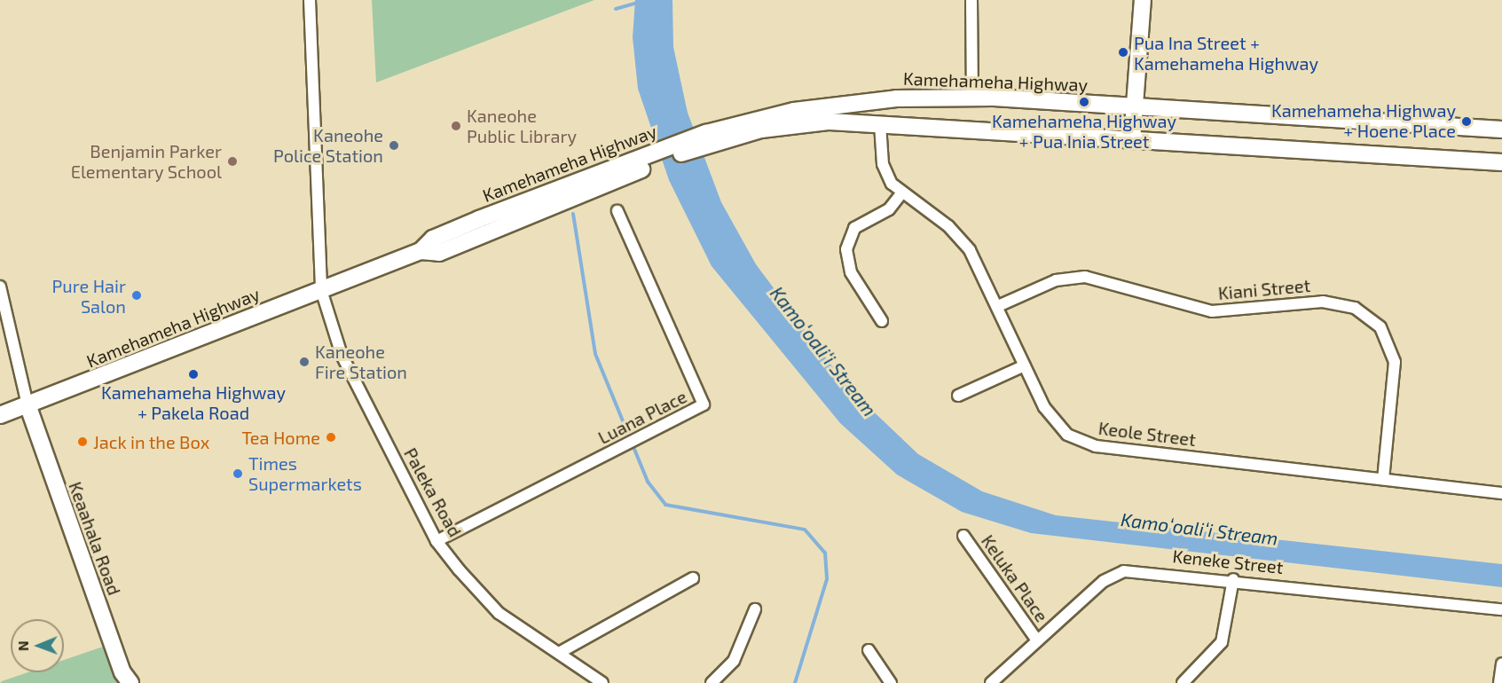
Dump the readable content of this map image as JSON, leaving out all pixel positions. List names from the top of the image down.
{
  "streets": {
    "main road": ["Kamehameha Highway", "Keaahala Road"],
    "street": [
      "Kiani Street",
      "Luana Place",
      "Keole Street",
      "Paleka Road",
      "Keneke Street",
      "Keluka Place"
    ]
  },
  "crossings": [
    ["Kamehameha Highway", "Keole Street"],
    ["Kamehameha Highway", "Paleka Road"],
    ["Kamehameha Highway", "Keaahala Road"],
    ["Kiani Street", "Keole Street"],
    ["Luana Place", "Paleka Road"],
    ["Keneke Street", "Keluka Place"]
  ],
  "water": ["Kamoʻoaliʻi Stream"],
  "places": [
    "Pua Ina Street + Kamehameha Highway",
    "Kamehameha Highway + Pua Inia Street",
    "Kamehameha Highway + Hoene Place",
    "Kaneohe Public Library",
    "Kaneohe Police Station",
    "Benjamin Parker Elementary School",
    "Pure Hair Salon",
    "Kaneohe Fire Station",
    "Kamehameha Highway + Pakela Road",
    "Tea Home",
    "Jack in the Box",
    "Times Supermarkets"
  ],
  "north": "left"
}
